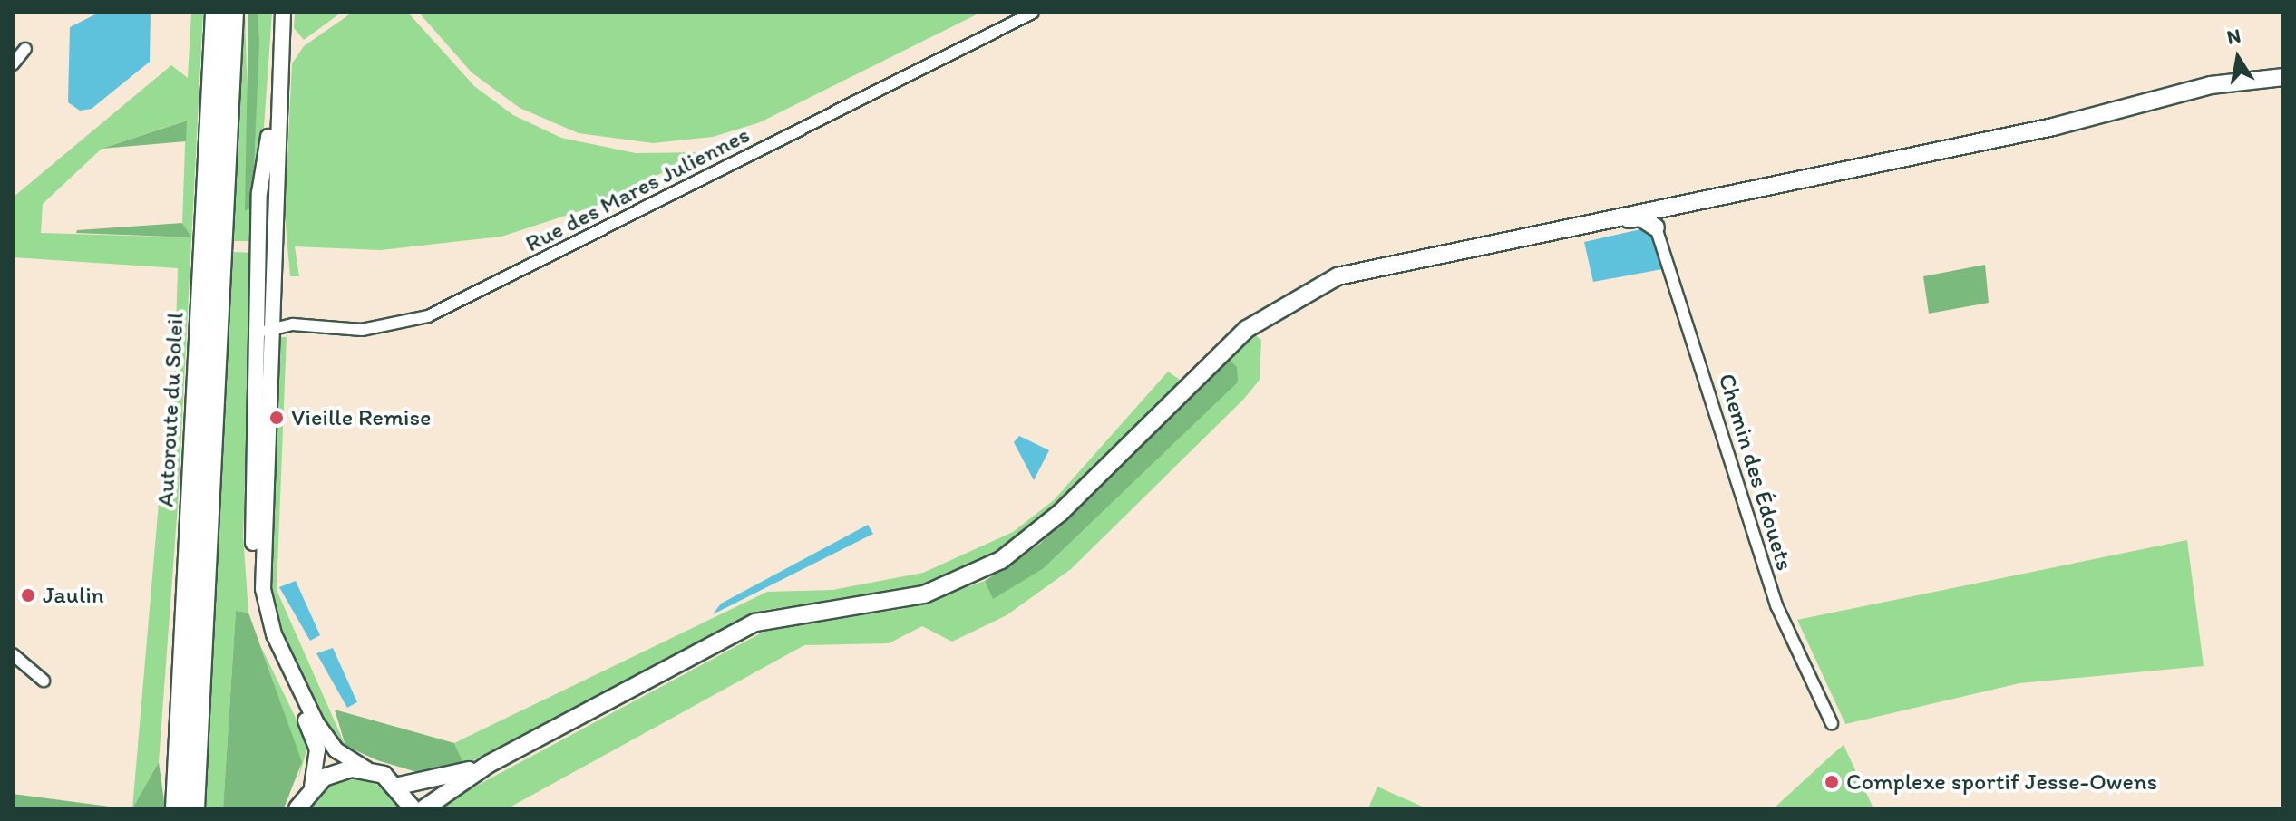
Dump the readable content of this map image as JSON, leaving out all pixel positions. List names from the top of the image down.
{
  "streets": {
    "highway": ["Autoroute du Soleil"],
    "street": ["Rue des Mares Juliennes", "Chemin des Édouets"]
  },
  "places": ["Vieille Remise", "Jaulin", "Complexe sportif Jesse-Owens"],
  "north": "top"
}
